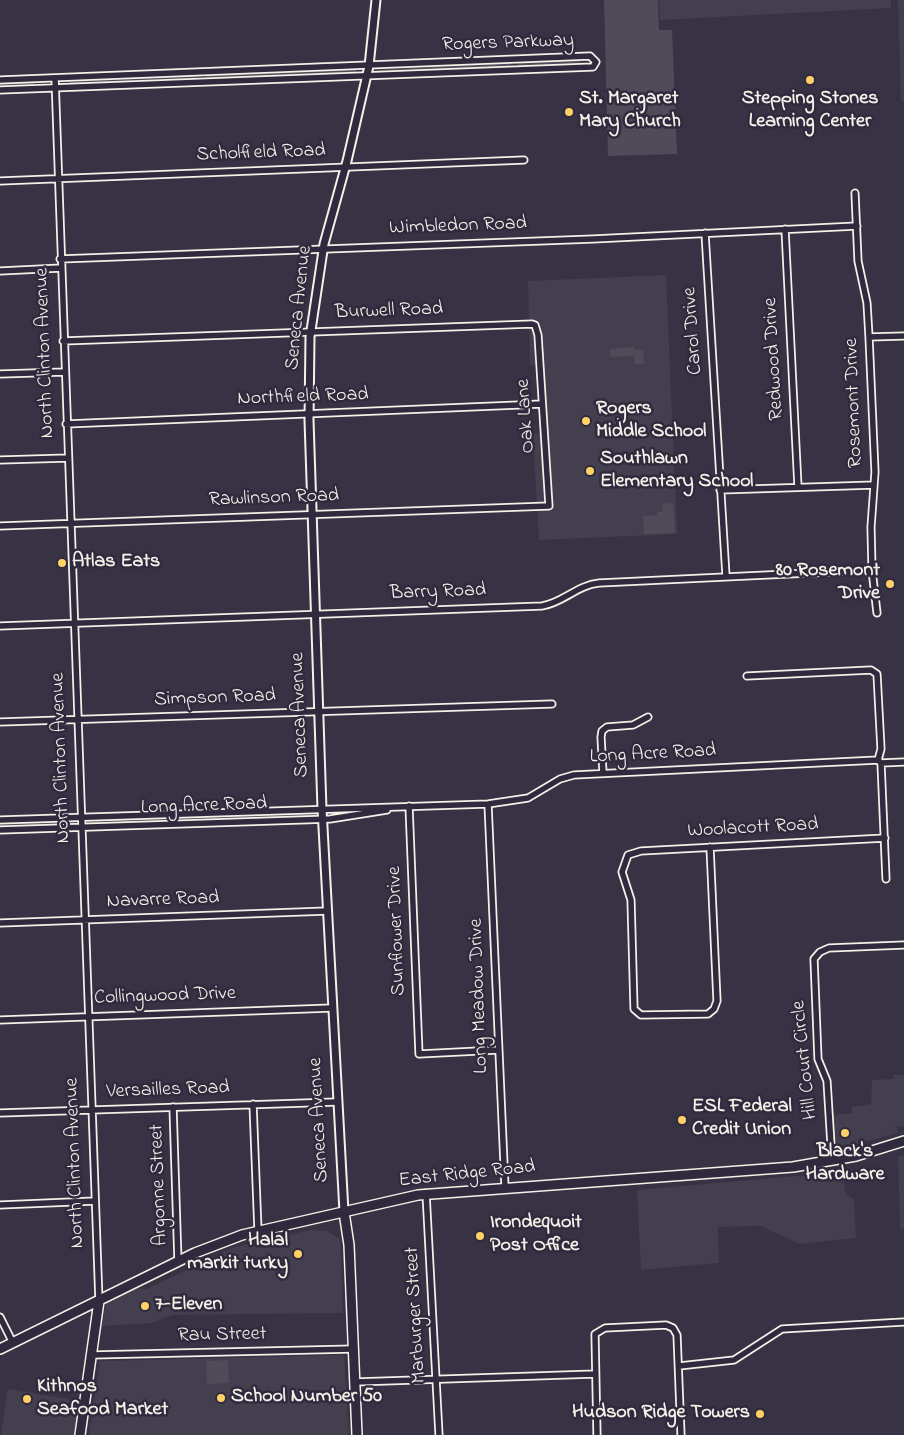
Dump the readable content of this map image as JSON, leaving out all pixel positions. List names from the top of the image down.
{
  "streets": {
    "main road": ["Seneca Avenue", "North Clinton Avenue", "East Ridge Road"],
    "street": [
      "Rogers Parkway",
      "Scholfield Road",
      "Wimbledon Road",
      "Burwell Road",
      "Carol Drive",
      "Redwood Drive",
      "Northfield Road",
      "Rosemont Drive",
      "Oak Lane",
      "Rawlinson Road",
      "Barry Road",
      "Simpson Road",
      "Long Acre Road",
      "Woolacott Road",
      "Navarre Road",
      "Sunflower Drive",
      "Long Meadow Drive",
      "Collingwood Drive",
      "Hill Court Circle",
      "Versailles Road",
      "Argonne Street",
      "Marburger Street",
      "Rau Street"
    ]
  },
  "crossings": [
    ["Rogers Parkway", "Seneca Avenue"],
    ["Rogers Parkway", "North Clinton Avenue"],
    ["Scholfield Road", "Seneca Avenue"],
    ["Scholfield Road", "North Clinton Avenue"],
    ["Wimbledon Road", "Seneca Avenue"],
    ["Wimbledon Road", "Carol Drive"],
    ["Wimbledon Road", "North Clinton Avenue"],
    ["Wimbledon Road", "Redwood Drive"],
    ["Wimbledon Road", "Rosemont Drive"],
    ["Seneca Avenue", "Burwell Road"],
    ["Seneca Avenue", "Northfield Road"],
    ["Seneca Avenue", "Rawlinson Road"],
    ["Seneca Avenue", "Barry Road"],
    ["Seneca Avenue", "Simpson Road"],
    ["Seneca Avenue", "Long Acre Road"],
    ["Seneca Avenue", "Navarre Road"],
    ["Seneca Avenue", "Collingwood Drive"],
    ["Seneca Avenue", "Versailles Road"],
    ["Seneca Avenue", "East Ridge Road"],
    ["Seneca Avenue", "Rau Street"],
    ["Burwell Road", "North Clinton Avenue"],
    ["Burwell Road", "Oak Lane"],
    ["Carol Drive", "Barry Road"],
    ["North Clinton Avenue", "Northfield Road"],
    ["North Clinton Avenue", "Rawlinson Road"],
    ["North Clinton Avenue", "Barry Road"],
    ["North Clinton Avenue", "Simpson Road"],
    ["North Clinton Avenue", "Long Acre Road"],
    ["North Clinton Avenue", "Navarre Road"],
    ["North Clinton Avenue", "Collingwood Drive"],
    ["North Clinton Avenue", "Versailles Road"],
    ["North Clinton Avenue", "East Ridge Road"],
    ["North Clinton Avenue", "Rau Street"],
    ["Northfield Road", "Oak Lane"],
    ["Rosemont Drive", "Barry Road"],
    ["Oak Lane", "Rawlinson Road"],
    ["Long Acre Road", "Sunflower Drive"],
    ["Long Acre Road", "Long Meadow Drive"],
    ["Sunflower Drive", "Long Meadow Drive"],
    ["Long Meadow Drive", "East Ridge Road"],
    ["Hill Court Circle", "East Ridge Road"],
    ["Versailles Road", "Argonne Street"],
    ["East Ridge Road", "Argonne Street"],
    ["East Ridge Road", "Marburger Street"]
  ],
  "places": [
    "Stepping Stones Learning Center",
    "St. Margaret Mary Church",
    "Rogers Middle School",
    "Southlawn Elementary School",
    "Atlas Eats",
    "80 Rosemont Drive",
    "ESL Federal Credit Union",
    "Black's Hardware",
    "Irondequoit Post Office",
    "Halal markit turky",
    "7-Eleven",
    "School Number 50",
    "Kithnos Seafood Market",
    "Hudson Ridge Towers"
  ]
}
